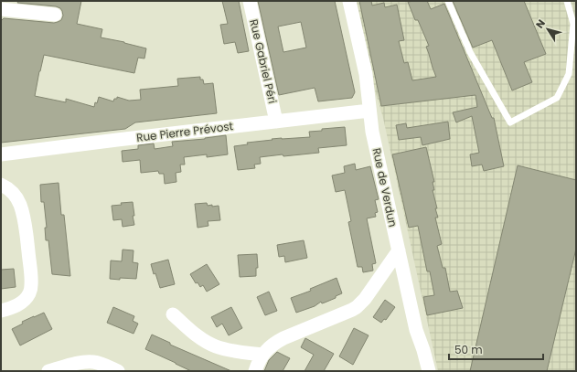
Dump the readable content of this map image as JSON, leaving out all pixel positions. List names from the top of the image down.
{
  "streets": {
    "street": ["Rue Gabriel Péri", "Rue Pierre Prévost", "Rue de Verdun"]
  },
  "crossings": [
    ["Rue Gabriel Péri", "Rue Pierre Prévost"],
    ["Rue Pierre Prévost", "Rue de Verdun"]
  ],
  "scale_bar": "50 m",
  "north": "top left"
}
